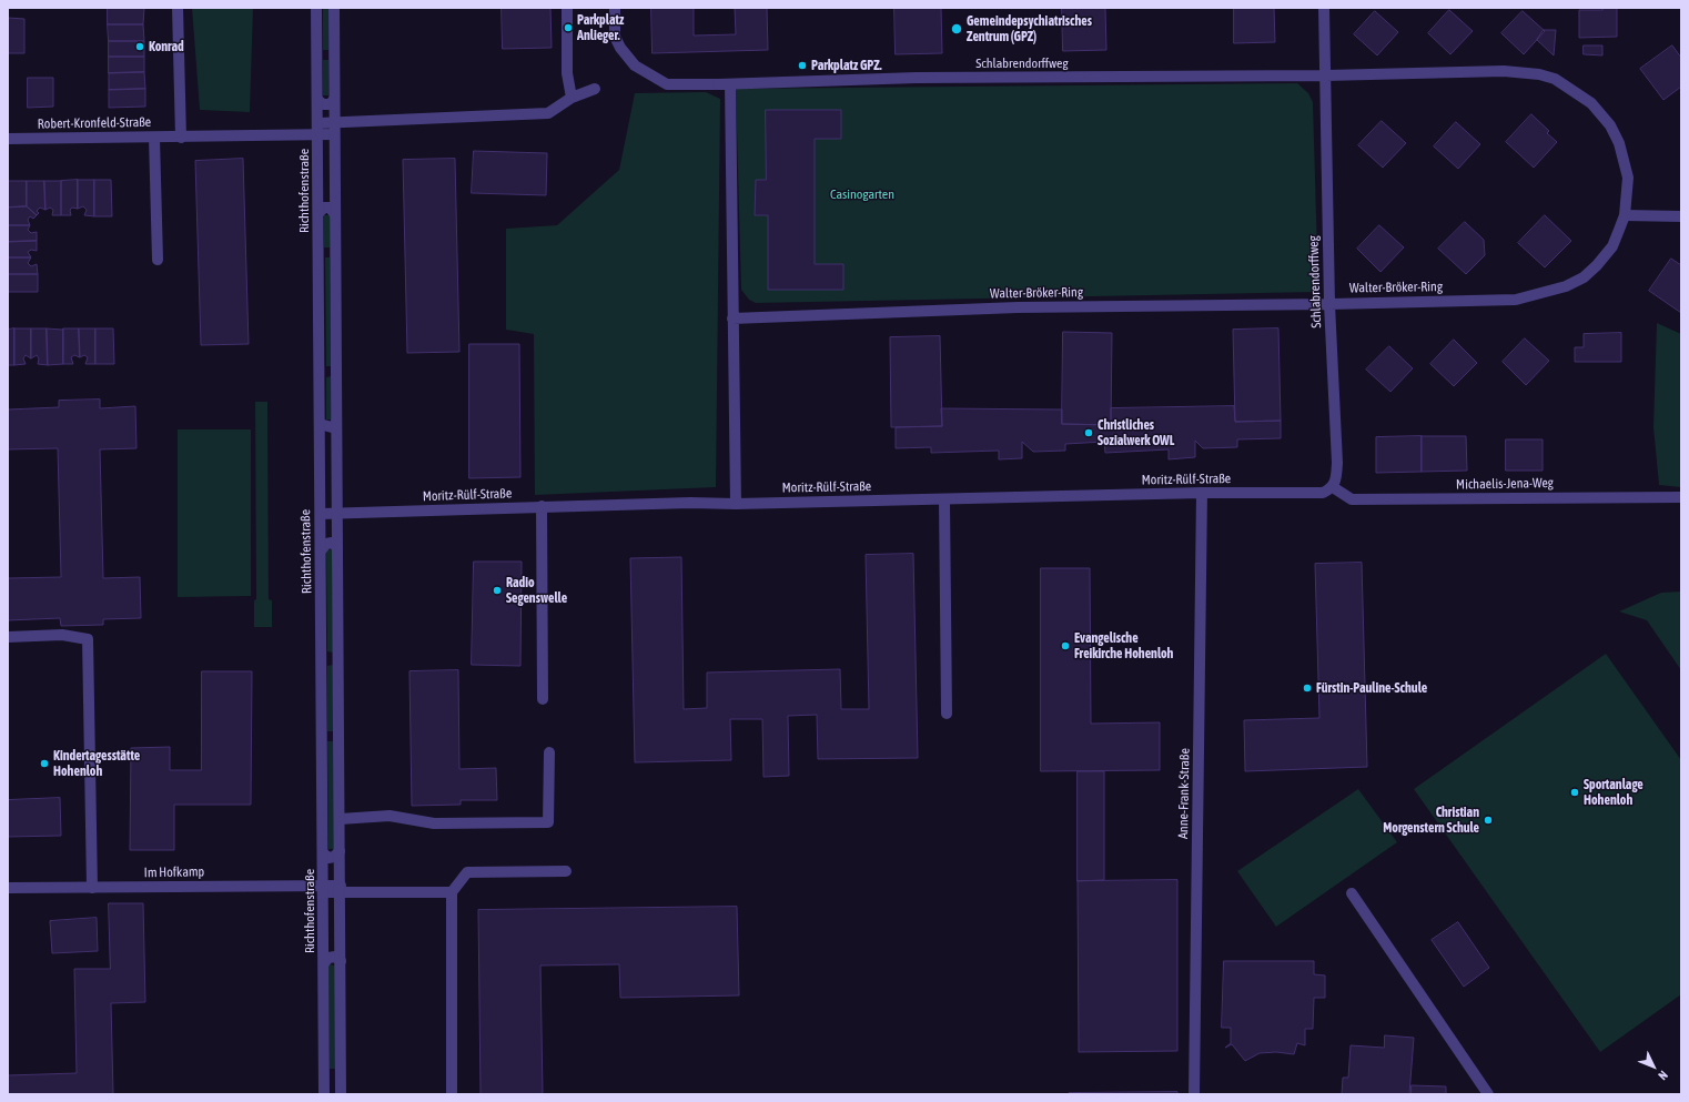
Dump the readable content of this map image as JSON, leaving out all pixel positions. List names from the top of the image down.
{
  "streets": {
    "street": [
      "Schlabrendorffweg",
      "Robert-Kronfeld-Straße",
      "Richthofenstraße",
      "Walter-Bröker-Ring",
      "Moritz-Rülf-Straße",
      "Michaelis-Jena-Weg",
      "Anne-Frank-Straße",
      "Im Hofkamp"
    ]
  },
  "crossings": [
    ["Schlabrendorffweg", "Walter-Bröker-Ring"],
    ["Schlabrendorffweg", "Moritz-Rülf-Straße"],
    ["Schlabrendorffweg", "Michaelis-Jena-Weg"],
    ["Robert-Kronfeld-Straße", "Richthofenstraße"],
    ["Richthofenstraße", "Moritz-Rülf-Straße"],
    ["Richthofenstraße", "Im Hofkamp"],
    ["Moritz-Rülf-Straße", "Michaelis-Jena-Weg"],
    ["Moritz-Rülf-Straße", "Anne-Frank-Straße"]
  ],
  "parks": ["Casinogarten"],
  "places": [
    "Parkplatz Anlieger.",
    "Gemeindepsychiatrisches Zentrum (GPZ)",
    "Konrad",
    "Parkplatz GPZ.",
    "Christliches Sozialwerk OWL",
    "Radio Segenswelle",
    "Evangelische Freikirche Hohenloh",
    "Fürstin-Pauline-Schule",
    "Kindertagesstätte Hohenloh",
    "Sportanlage Hohenloh",
    "Christian Morgenstern Schule"
  ],
  "north": "bottom right"
}
